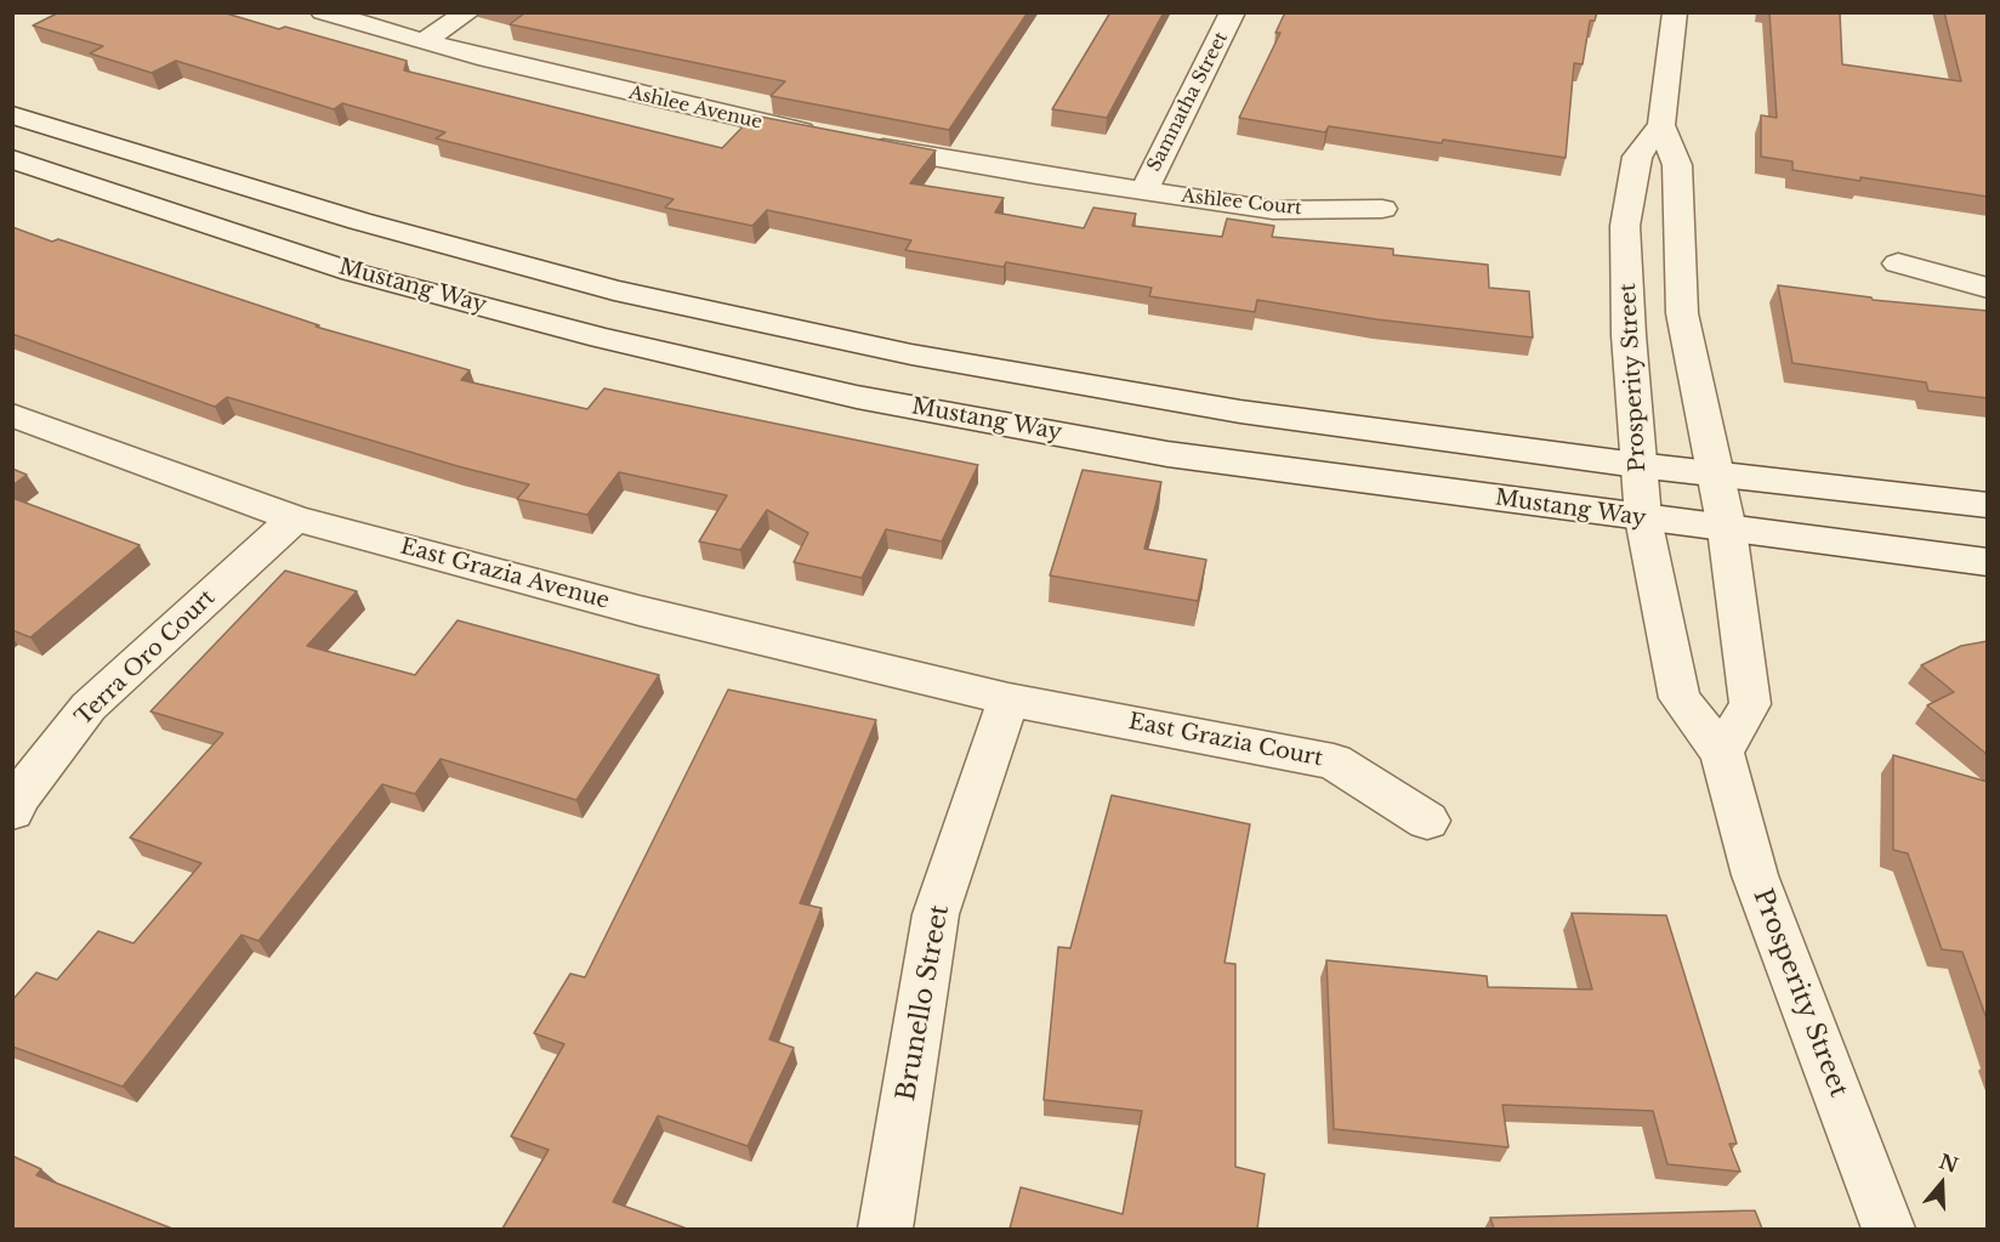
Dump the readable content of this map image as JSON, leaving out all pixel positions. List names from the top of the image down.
{
  "streets": {
    "street": [
      "Samnatha Street",
      "Ashlee Avenue",
      "Ashlee Court",
      "Mustang Way",
      "Prosperity Street",
      "East Grazia Avenue",
      "Terra Oro Court",
      "East Grazia Court",
      "Brunello Street"
    ]
  },
  "crossings": [
    ["Samnatha Street", "Ashlee Avenue"],
    ["Samnatha Street", "Ashlee Court"],
    ["Ashlee Avenue", "Ashlee Court"],
    ["Mustang Way", "Prosperity Street"],
    ["East Grazia Avenue", "Terra Oro Court"],
    ["East Grazia Avenue", "East Grazia Court"],
    ["East Grazia Avenue", "Brunello Street"],
    ["East Grazia Court", "Brunello Street"]
  ],
  "north": "top"
}
